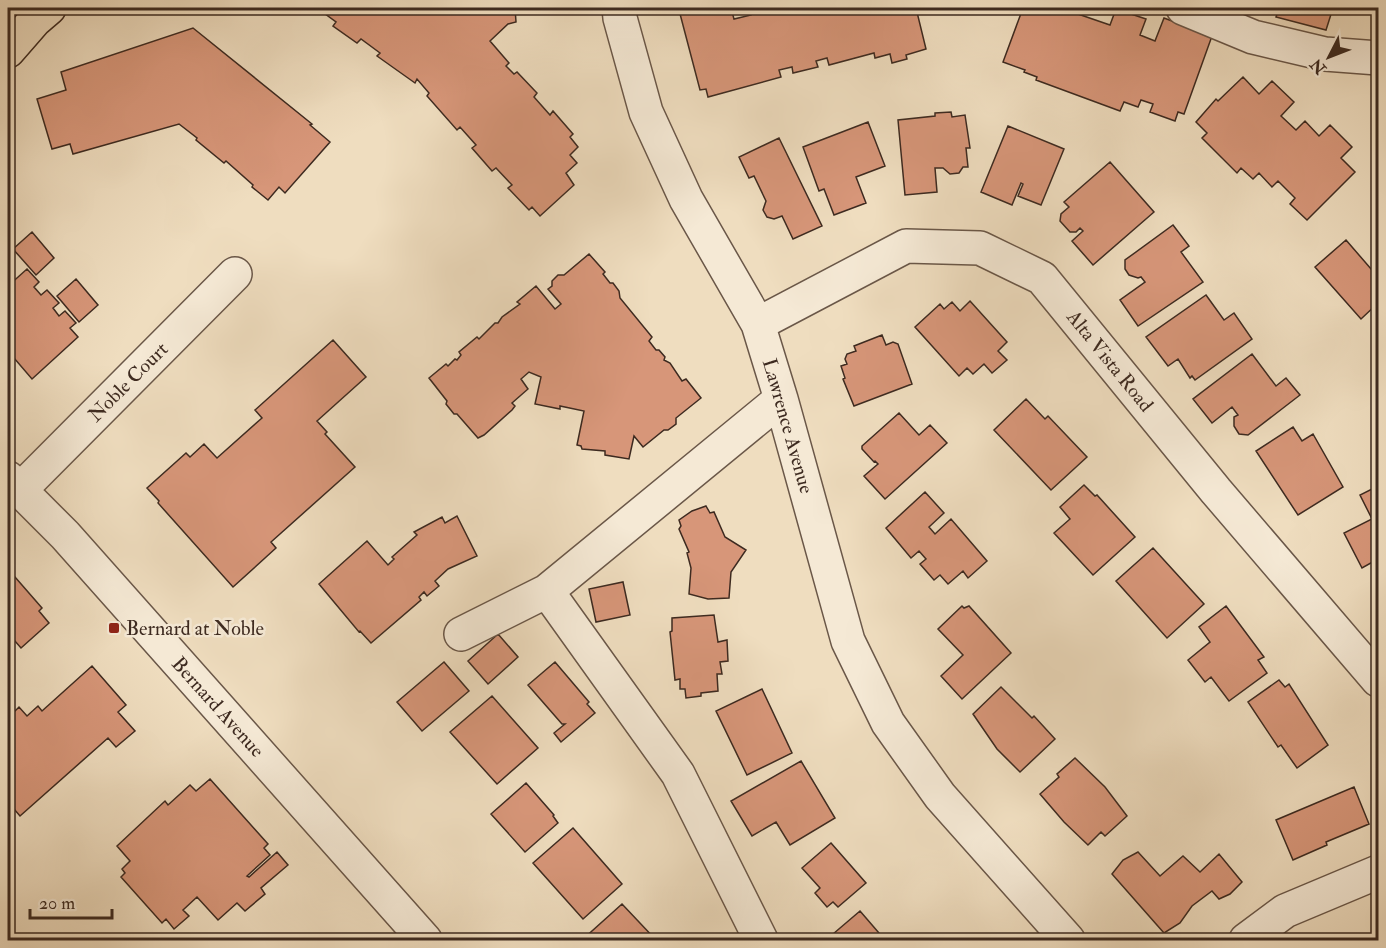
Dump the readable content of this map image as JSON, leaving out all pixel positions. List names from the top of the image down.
{
  "streets": {
    "street": [
      "Alta Vista Road",
      "Noble Court",
      "Lawrence Avenue",
      "Bernard Avenue"
    ]
  },
  "crossings": [
    ["Alta Vista Road", "Lawrence Avenue"],
    ["Noble Court", "Bernard Avenue"]
  ],
  "places": {
    "transit": ["Bernard at Noble"]
  },
  "scale_bar": "20 m",
  "north": "bottom left"
}
